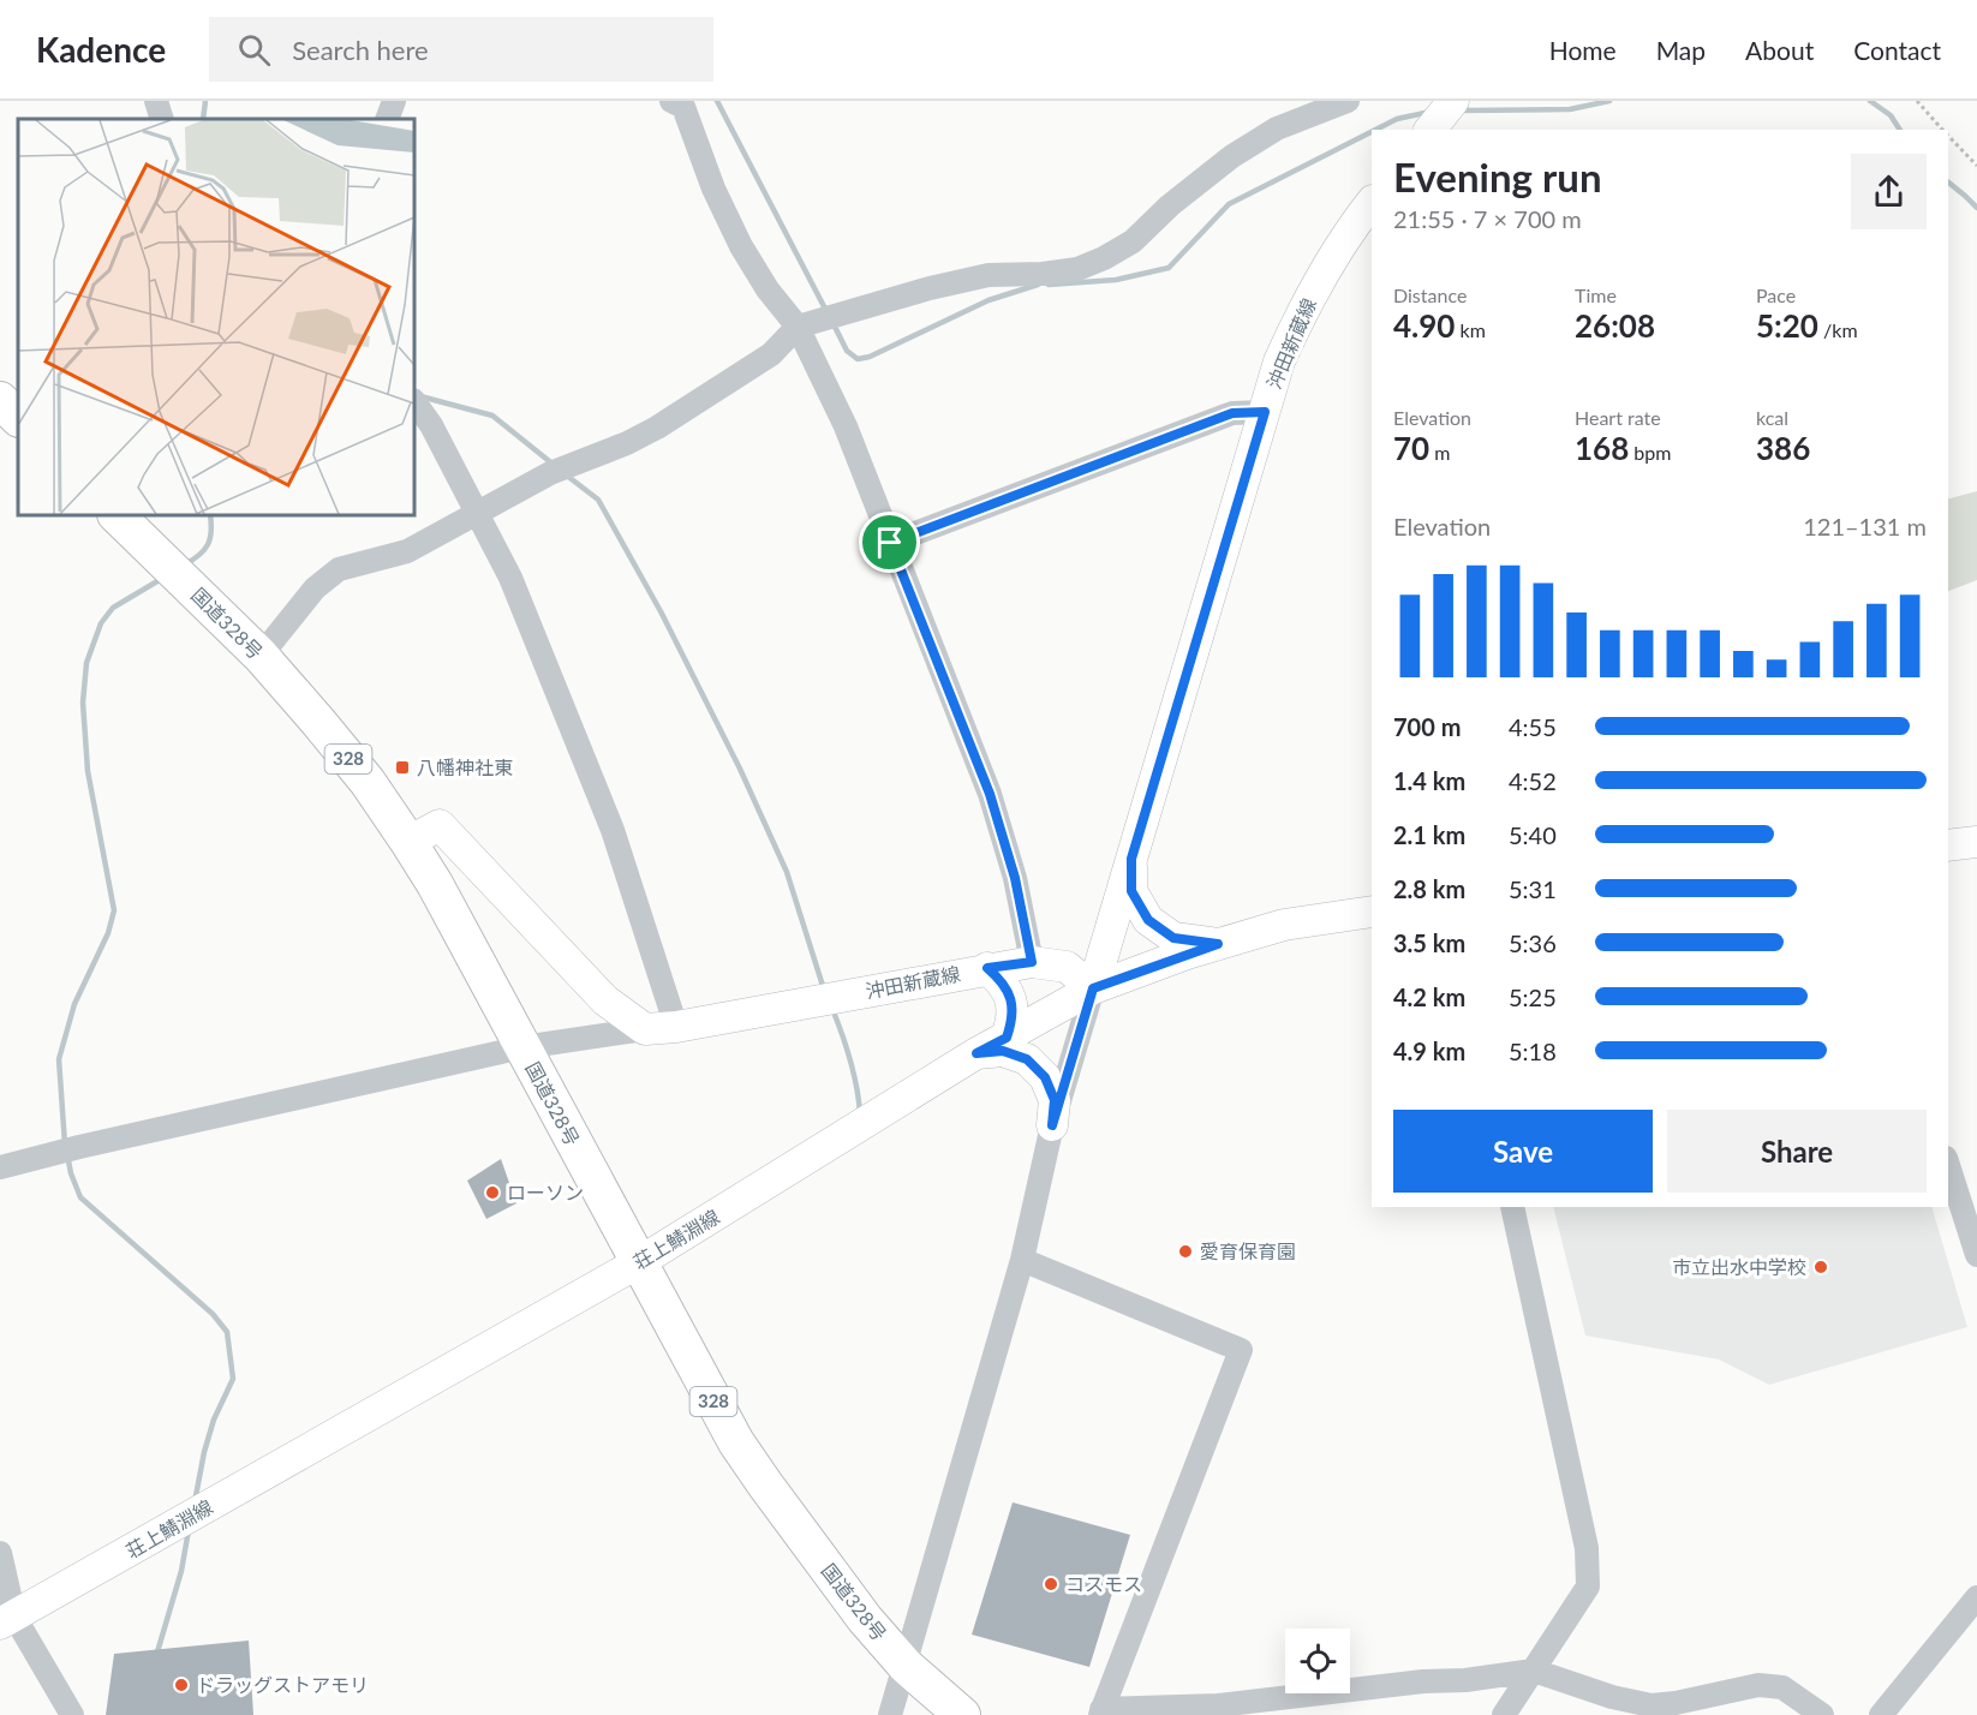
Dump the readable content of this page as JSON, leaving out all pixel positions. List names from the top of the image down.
{
  "streets": {
    "highway": ["国道328号", "328"],
    "main road": ["沖田新蔵線", "荘上鯖淵線"]
  },
  "crossings": [
    ["沖田新蔵線", "荘上鯖淵線"],
    ["国道328号", "荘上鯖淵線"]
  ],
  "places": {
    "transit": ["八幡神社東"],
    "other": [
      "ローソン",
      "愛育保育園",
      "市立出水中学校",
      "コスモス",
      "ドラッグストアモリ"
    ]
  },
  "page": {
    "header": "Kadence",
    "search": "Search here",
    "nav": [
      "Home",
      "Map",
      "About",
      "Contact"
    ],
    "heading": ["Evening run", "21:55 · 7 × 700 m"],
    "stats": [
      ["Distance", "4.90 km"],
      ["Time", "26:08"],
      ["Pace", "5:20 /km"],
      ["Elevation", "70 m"],
      ["Heart rate", "168 bpm"],
      ["kcal", "386"]
    ],
    "chart": ["Elevation", "121–131 m"],
    "list": [
      {
        "name": "700 m",
        "note": "4:55"
      },
      {
        "name": "1.4 km",
        "note": "4:52"
      },
      {
        "name": "2.1 km",
        "note": "5:40"
      },
      {
        "name": "2.8 km",
        "note": "5:31"
      },
      {
        "name": "3.5 km",
        "note": "5:36"
      },
      {
        "name": "4.2 km",
        "note": "5:25"
      },
      {
        "name": "4.9 km",
        "note": "5:18"
      }
    ],
    "buttons": ["Save", "Share"]
  }
}
